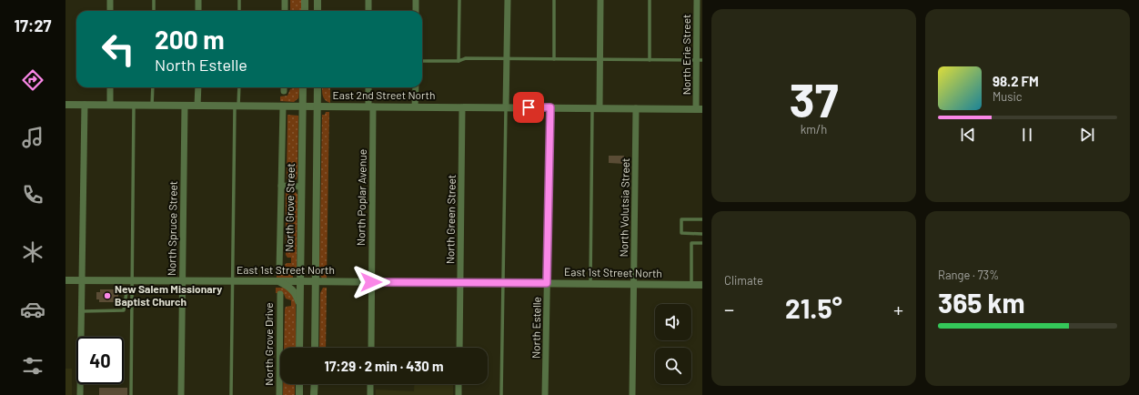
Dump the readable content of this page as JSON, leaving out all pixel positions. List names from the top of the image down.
{
  "streets": {
    "street": [
      "North Erie Street",
      "East 2nd Street North",
      "North Poplar Avenue",
      "North Grove Street",
      "North Volutsia Street",
      "North Green Street",
      "North Spruce Street",
      "East 1st Street North",
      "North Estelle",
      "North Grove Drive"
    ]
  },
  "crossings": [
    ["North Erie Street", "East 2nd Street North"],
    ["East 2nd Street North", "North Poplar Avenue"],
    ["East 2nd Street North", "North Grove Street"],
    ["East 2nd Street North", "North Volutsia Street"],
    ["East 2nd Street North", "North Green Street"],
    ["East 2nd Street North", "North Spruce Street"],
    ["East 2nd Street North", "North Estelle"],
    ["North Poplar Avenue", "East 1st Street North"],
    ["North Grove Street", "East 1st Street North"],
    ["North Volutsia Street", "East 1st Street North"],
    ["North Green Street", "East 1st Street North"],
    ["North Spruce Street", "East 1st Street North"],
    ["East 1st Street North", "North Estelle"]
  ],
  "places": ["New Salem Missionary Baptist Church"],
  "page": {
    "tabs": "17:27",
    "tile": [
      ["37", "km/h"],
      "Climate",
      ["Range · 73%", "365 km"]
    ],
    "turn": ["200 m", "North Estelle"],
    "song": ["98.2 FM", "Music"],
    "heat": ["−", "21.5°", "+"],
    "limit": "40",
    "trip": "17:29 · 2 min · 430 m"
  }
}
